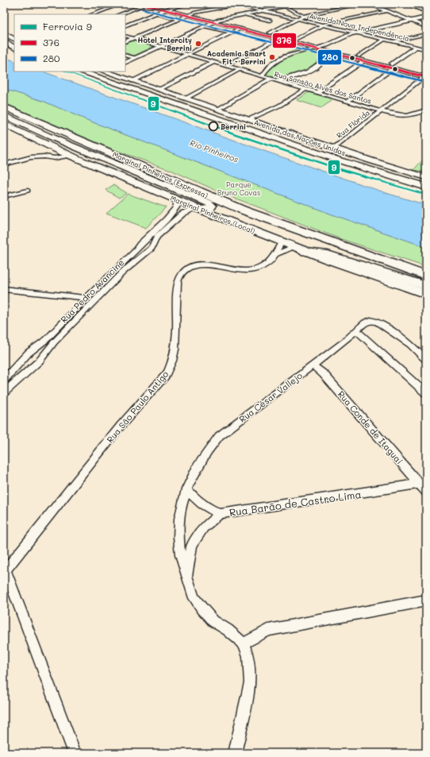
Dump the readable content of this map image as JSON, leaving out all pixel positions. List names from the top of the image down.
{
  "streets": {
    "highway": ["Avenida das Nações Unidas", "Marginal Pinheiros (Expressa)", "Marginal Pinheiros (Local)"],
    "street": [
      "Avenida Nova Independência",
      "Rua Sansão Alves dos Santos",
      "Rua Flórida",
      "Rua Pedro Avancine",
      "Rua César Vallejo",
      "Rua São Paulo Antigo",
      "Rua Conde de Itaguaí",
      "Rua Barão de Castro Lima"
    ]
  },
  "crossings": [
    ["Rua Sansão Alves dos Santos", "Rua Flórida"],
    ["Rua Flórida", "Avenida das Nações Unidas"],
    ["Marginal Pinheiros (Local)", "Rua Pedro Avancine"],
    ["Rua César Vallejo", "Rua Conde de Itaguaí"],
    ["Rua César Vallejo", "Rua Barão de Castro Lima"],
    ["Rua Conde de Itaguaí", "Rua Barão de Castro Lima"]
  ],
  "water": ["Rio Pinheiros"],
  "parks": ["Parque Bruno Covas"],
  "places": ["Hotel Intercity Berrini", "Academia Smart Fit - Berrini", "Berrini"],
  "lines": ["transit line 376", "transit line 280", "rail line 9"],
  "legend": ["Ferrovia 9", "376", "280"]
}
